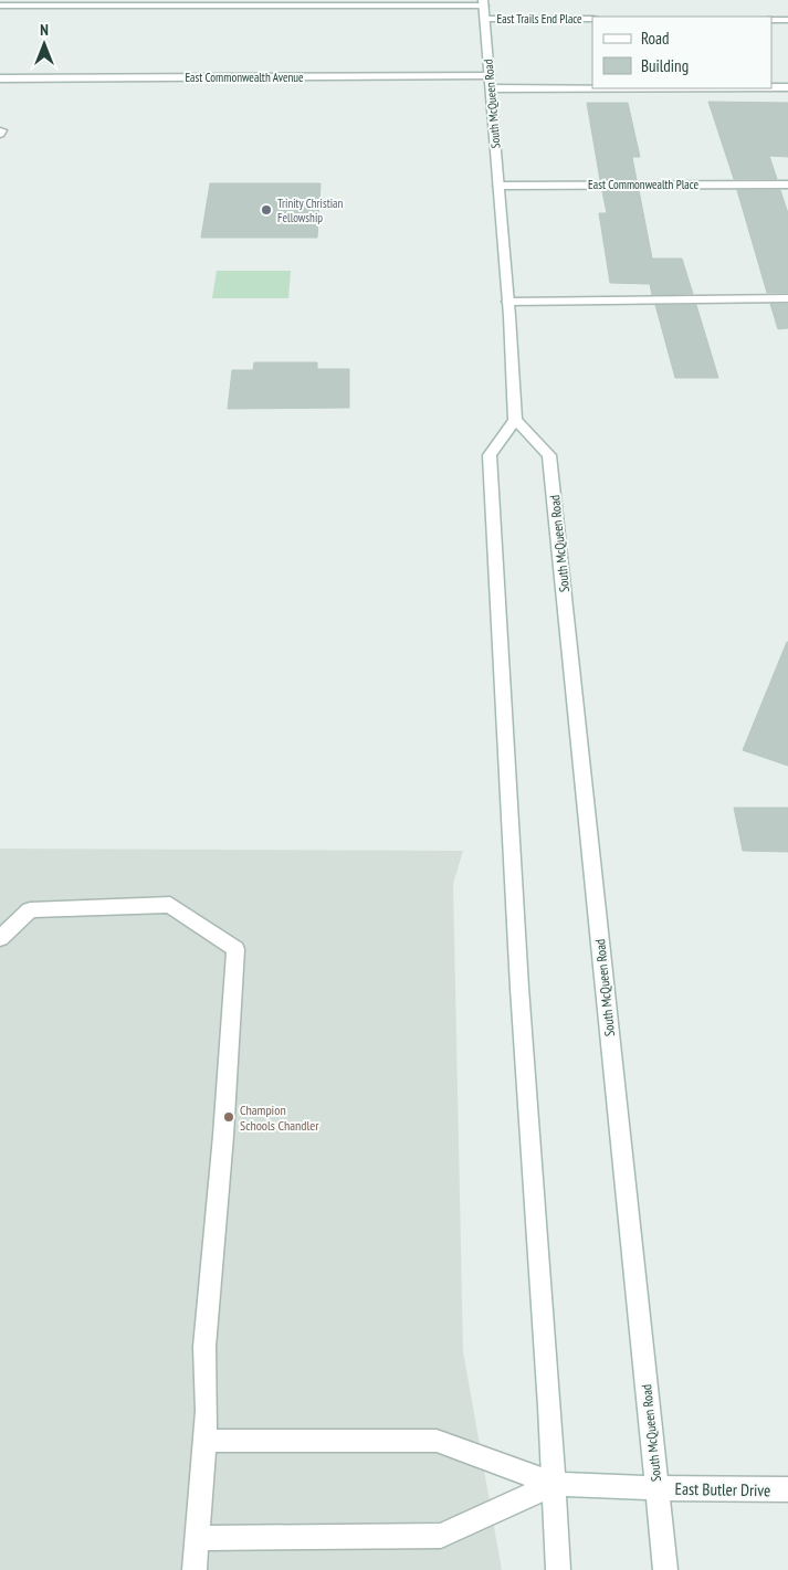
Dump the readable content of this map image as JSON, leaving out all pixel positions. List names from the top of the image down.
{
  "streets": {
    "main road": [
      "East Trails End Place",
      "East Commonwealth Avenue",
      "South McQueen Road",
      "East Commonwealth Place",
      "East Butler Drive"
    ]
  },
  "crossings": [
    ["East Trails End Place", "South McQueen Road"],
    ["East Commonwealth Avenue", "South McQueen Road"],
    ["South McQueen Road", "East Commonwealth Place"],
    ["South McQueen Road", "East Butler Drive"]
  ],
  "places": ["Trinity Christian Fellowship", "Champion Schools Chandler"],
  "legend": ["Road", "Building"],
  "north": "top"
}
